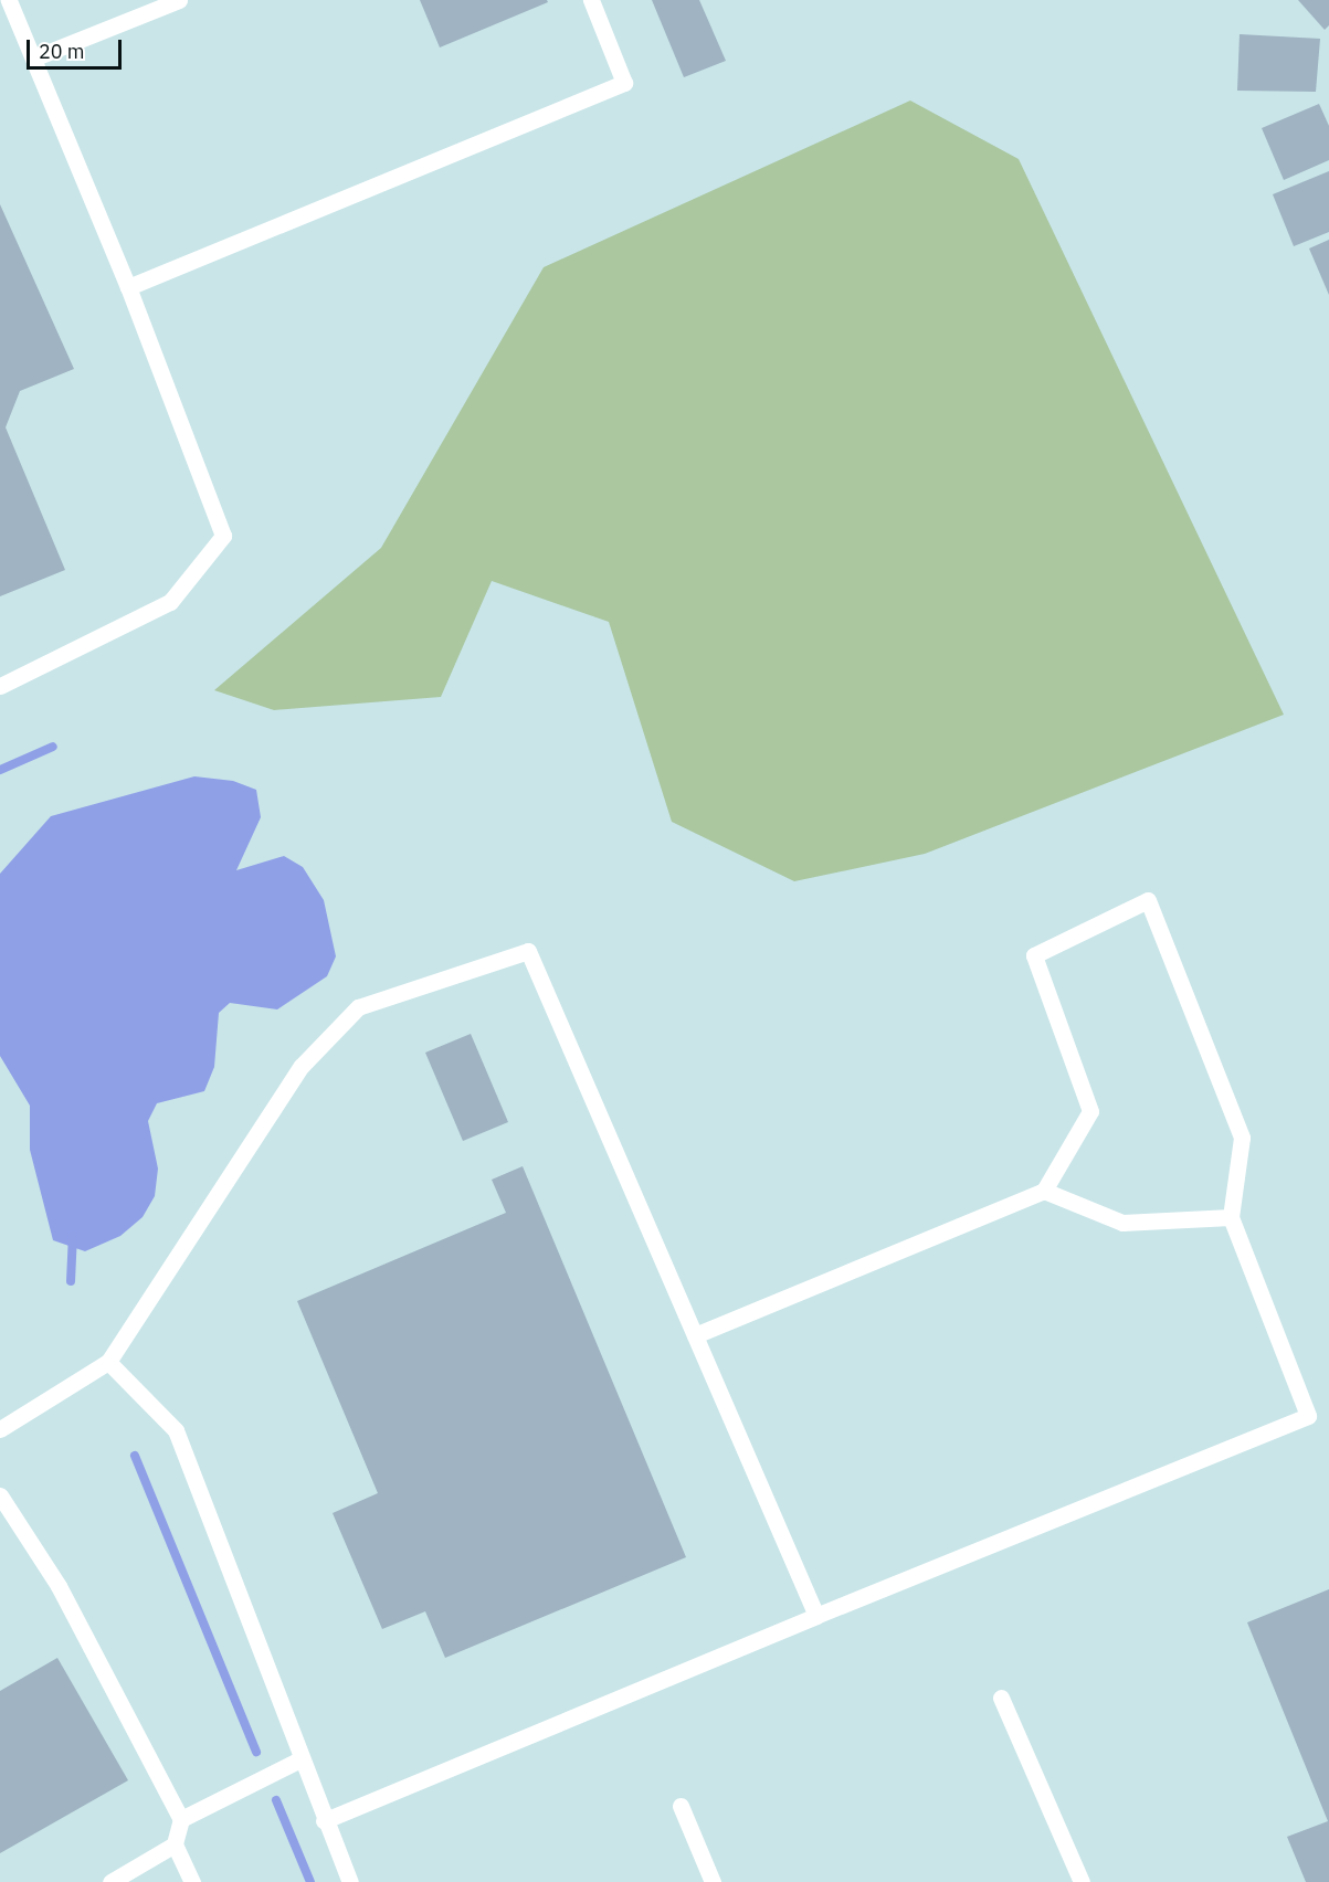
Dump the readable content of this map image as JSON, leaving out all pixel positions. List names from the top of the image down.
{
  "scale_bar": "20 m"
}
